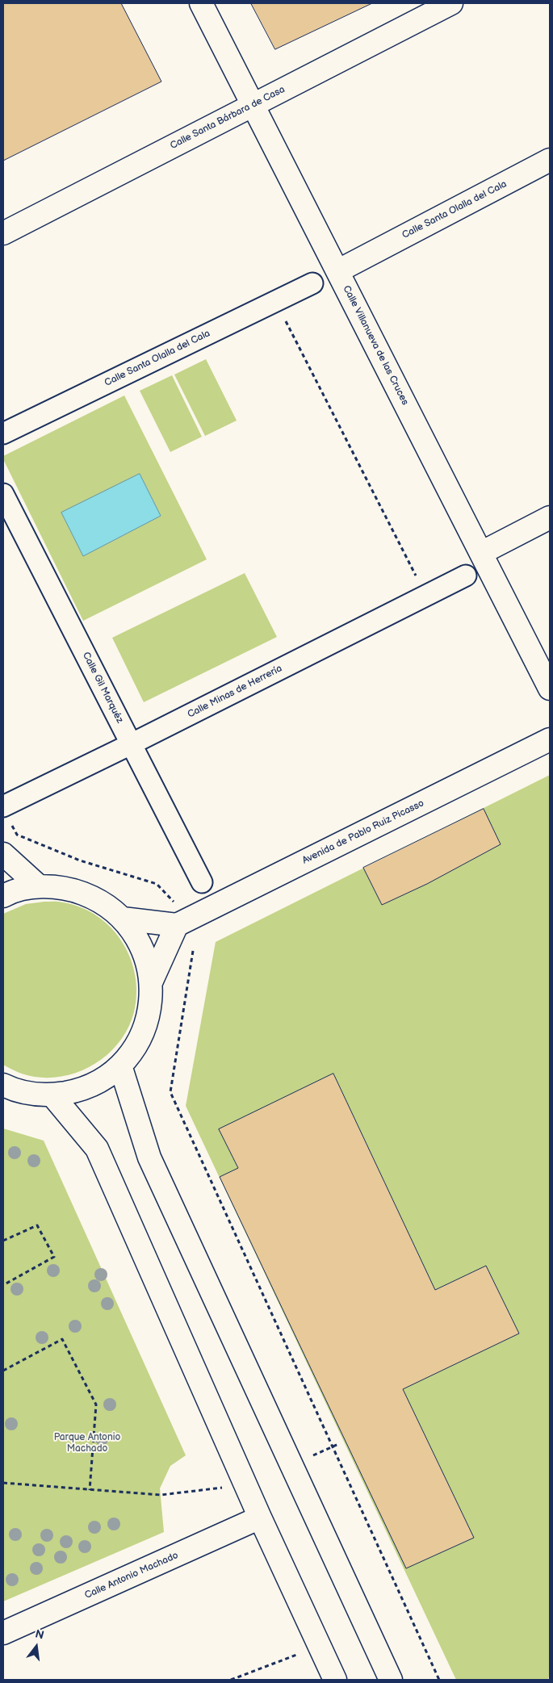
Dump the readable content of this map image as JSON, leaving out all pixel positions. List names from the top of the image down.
{
  "streets": {
    "street": [
      "Calle Santa Bárbara de Casa",
      "Calle Santa Olalla del Cala",
      "Calle Villanueva de las Cruces",
      "Calle Gil Marquéz",
      "Calle Minas de Herrería",
      "Avenida de Pablo Ruiz Picasso",
      "Calle Antonio Machado"
    ]
  },
  "crossings": [
    ["Calle Santa Bárbara de Casa", "Calle Villanueva de las Cruces"],
    ["Calle Santa Olalla del Cala", "Calle Villanueva de las Cruces"],
    ["Calle Gil Marquéz", "Calle Minas de Herrería"]
  ],
  "parks": ["Parque Antonio Machado"],
  "north": "top"
}
